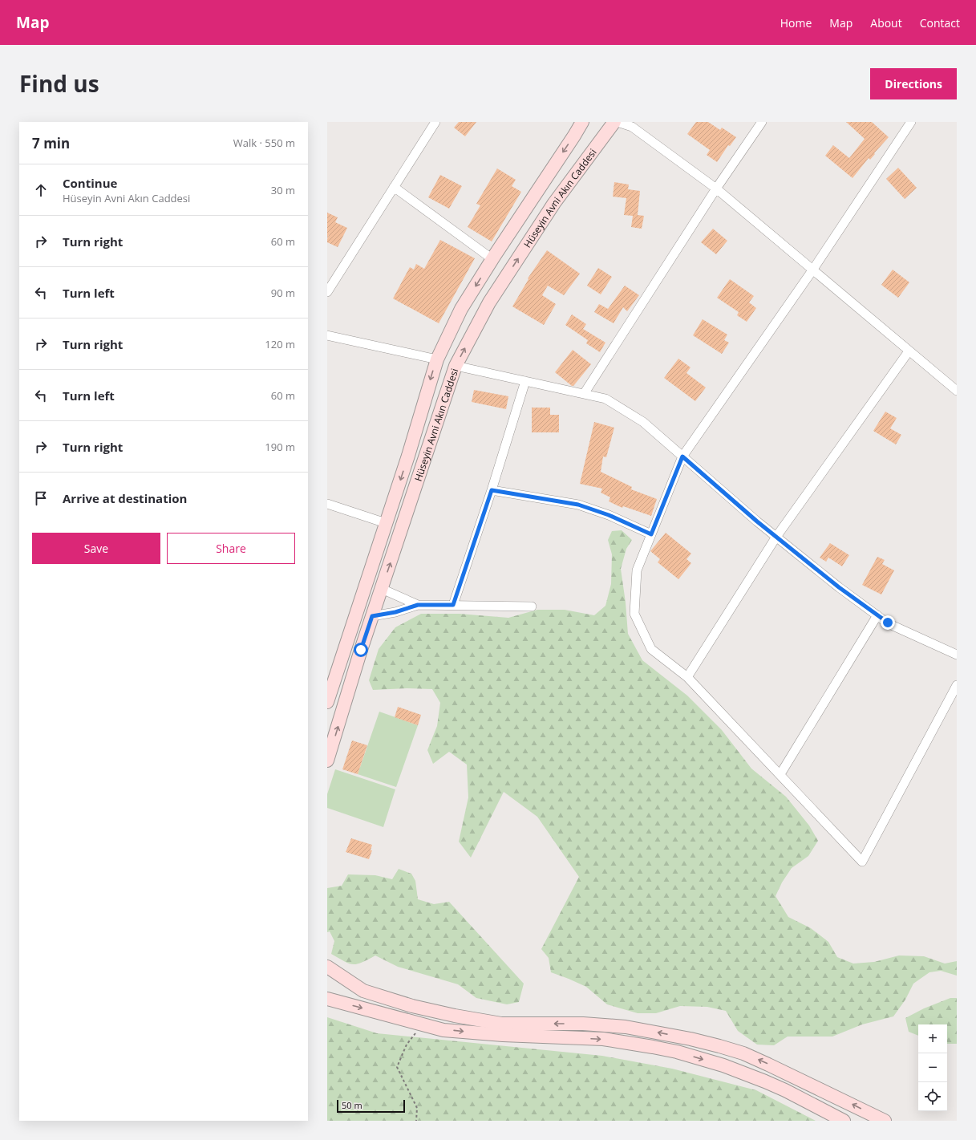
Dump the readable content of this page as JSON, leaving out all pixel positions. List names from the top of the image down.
{
  "streets": {
    "main road": ["Hüseyin Avni Akın Caddesi"]
  },
  "scale_bar": "50 m",
  "page": {
    "header": "Map",
    "nav": [
      "Home",
      "Map",
      "About",
      "Contact"
    ],
    "title": "Find us",
    "buttons": [
      "Directions",
      ["Save", "Share"]
    ],
    "heading": ["7 min", "Walk · 550 m"],
    "list": [
      ["Continue", "Hüseyin Avni Akın Caddesi", "30 m"],
      ["Turn right", "60 m"],
      ["Turn left", "90 m"],
      ["Turn right", "120 m"],
      ["Turn left", "60 m"],
      ["Turn right", "190 m"],
      "Arrive at destination"
    ],
    "map_buttons": ["+", "−"],
    "scale": "50 m"
  }
}
